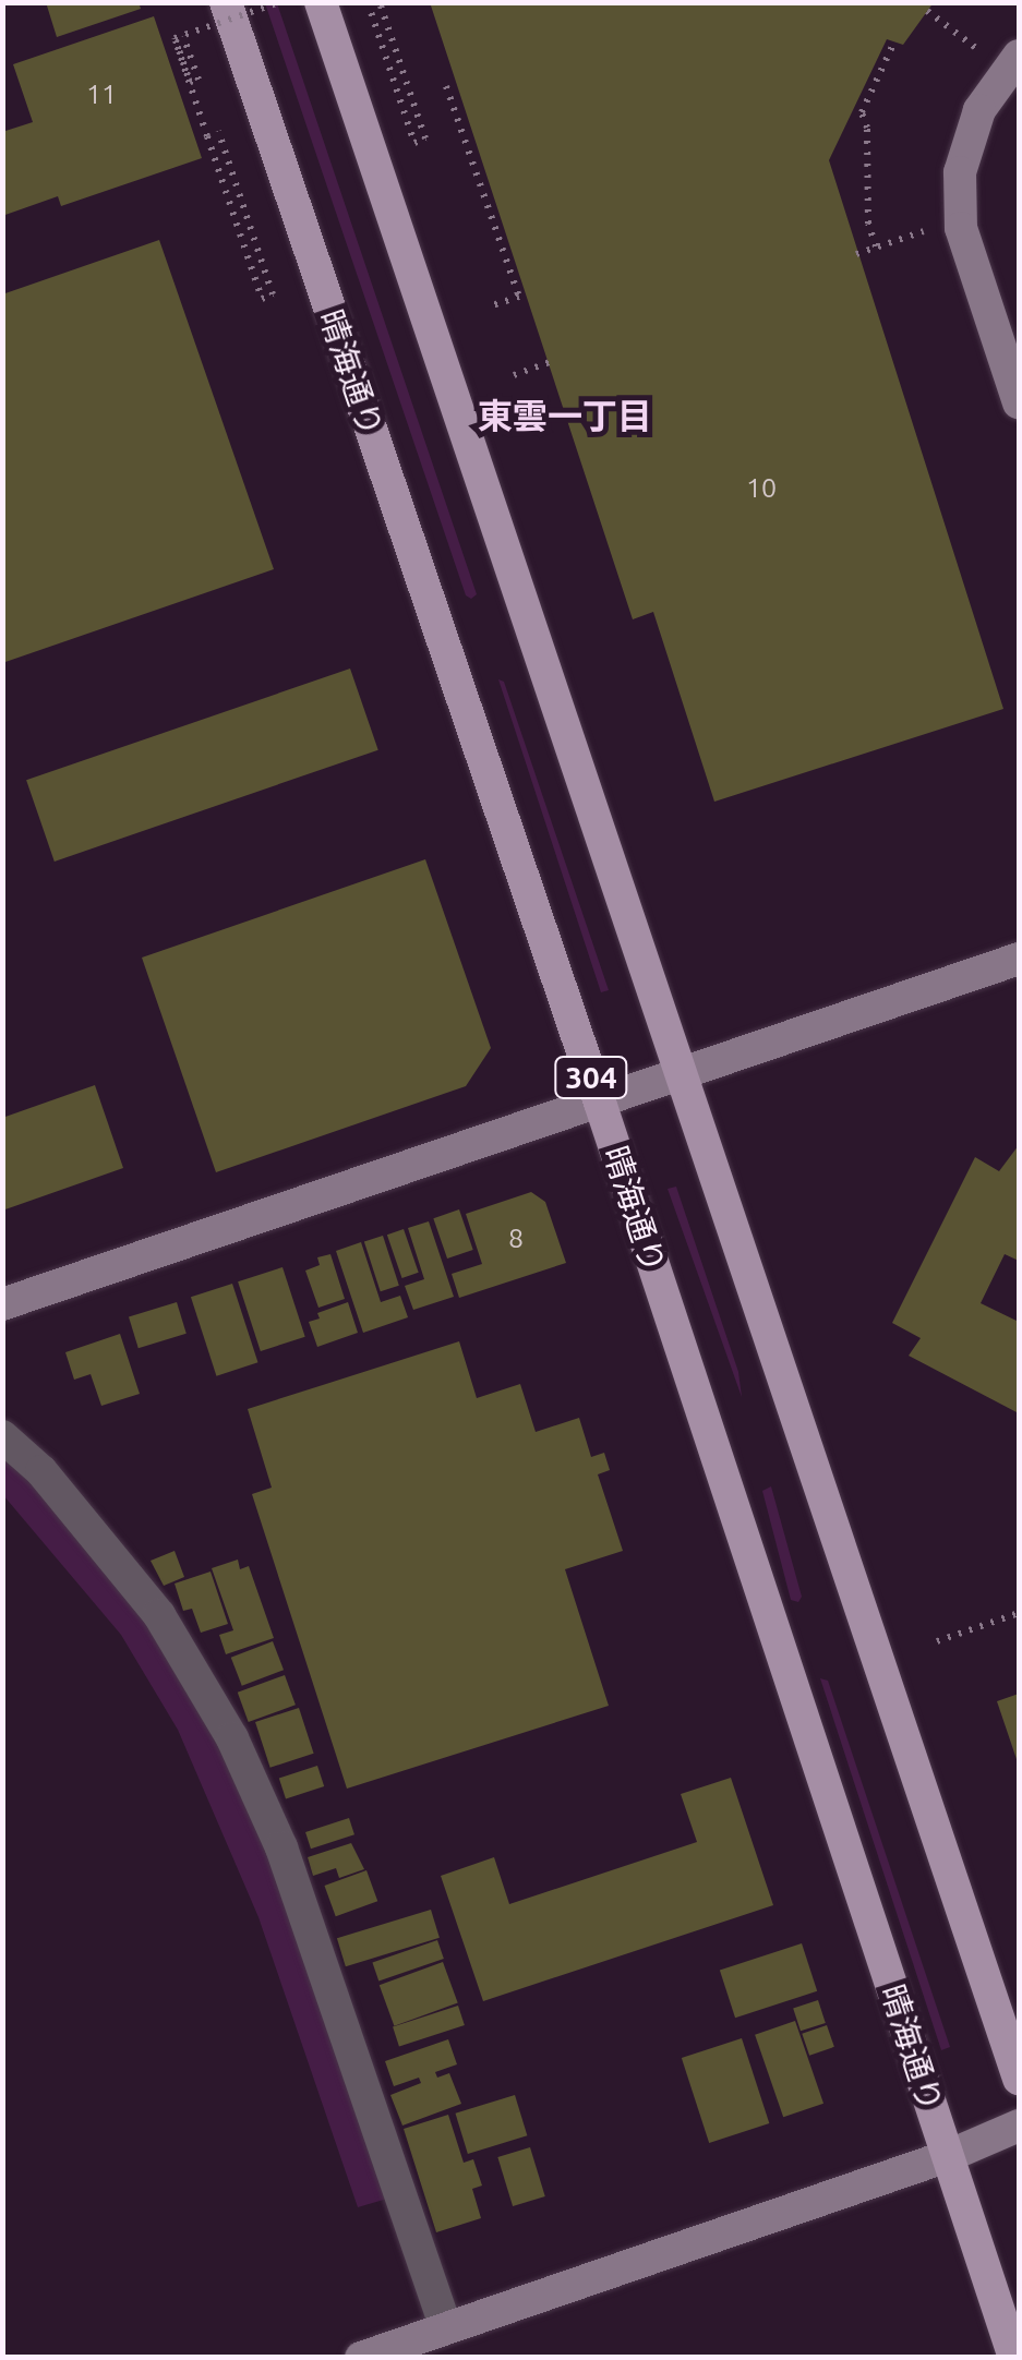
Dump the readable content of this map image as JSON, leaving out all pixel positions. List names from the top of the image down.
{
  "streets": {
    "main road": ["晴海通り", "304"]
  },
  "districts": ["東雲一丁目"],
  "house_numbers": ["11", "10", "8"]
}
